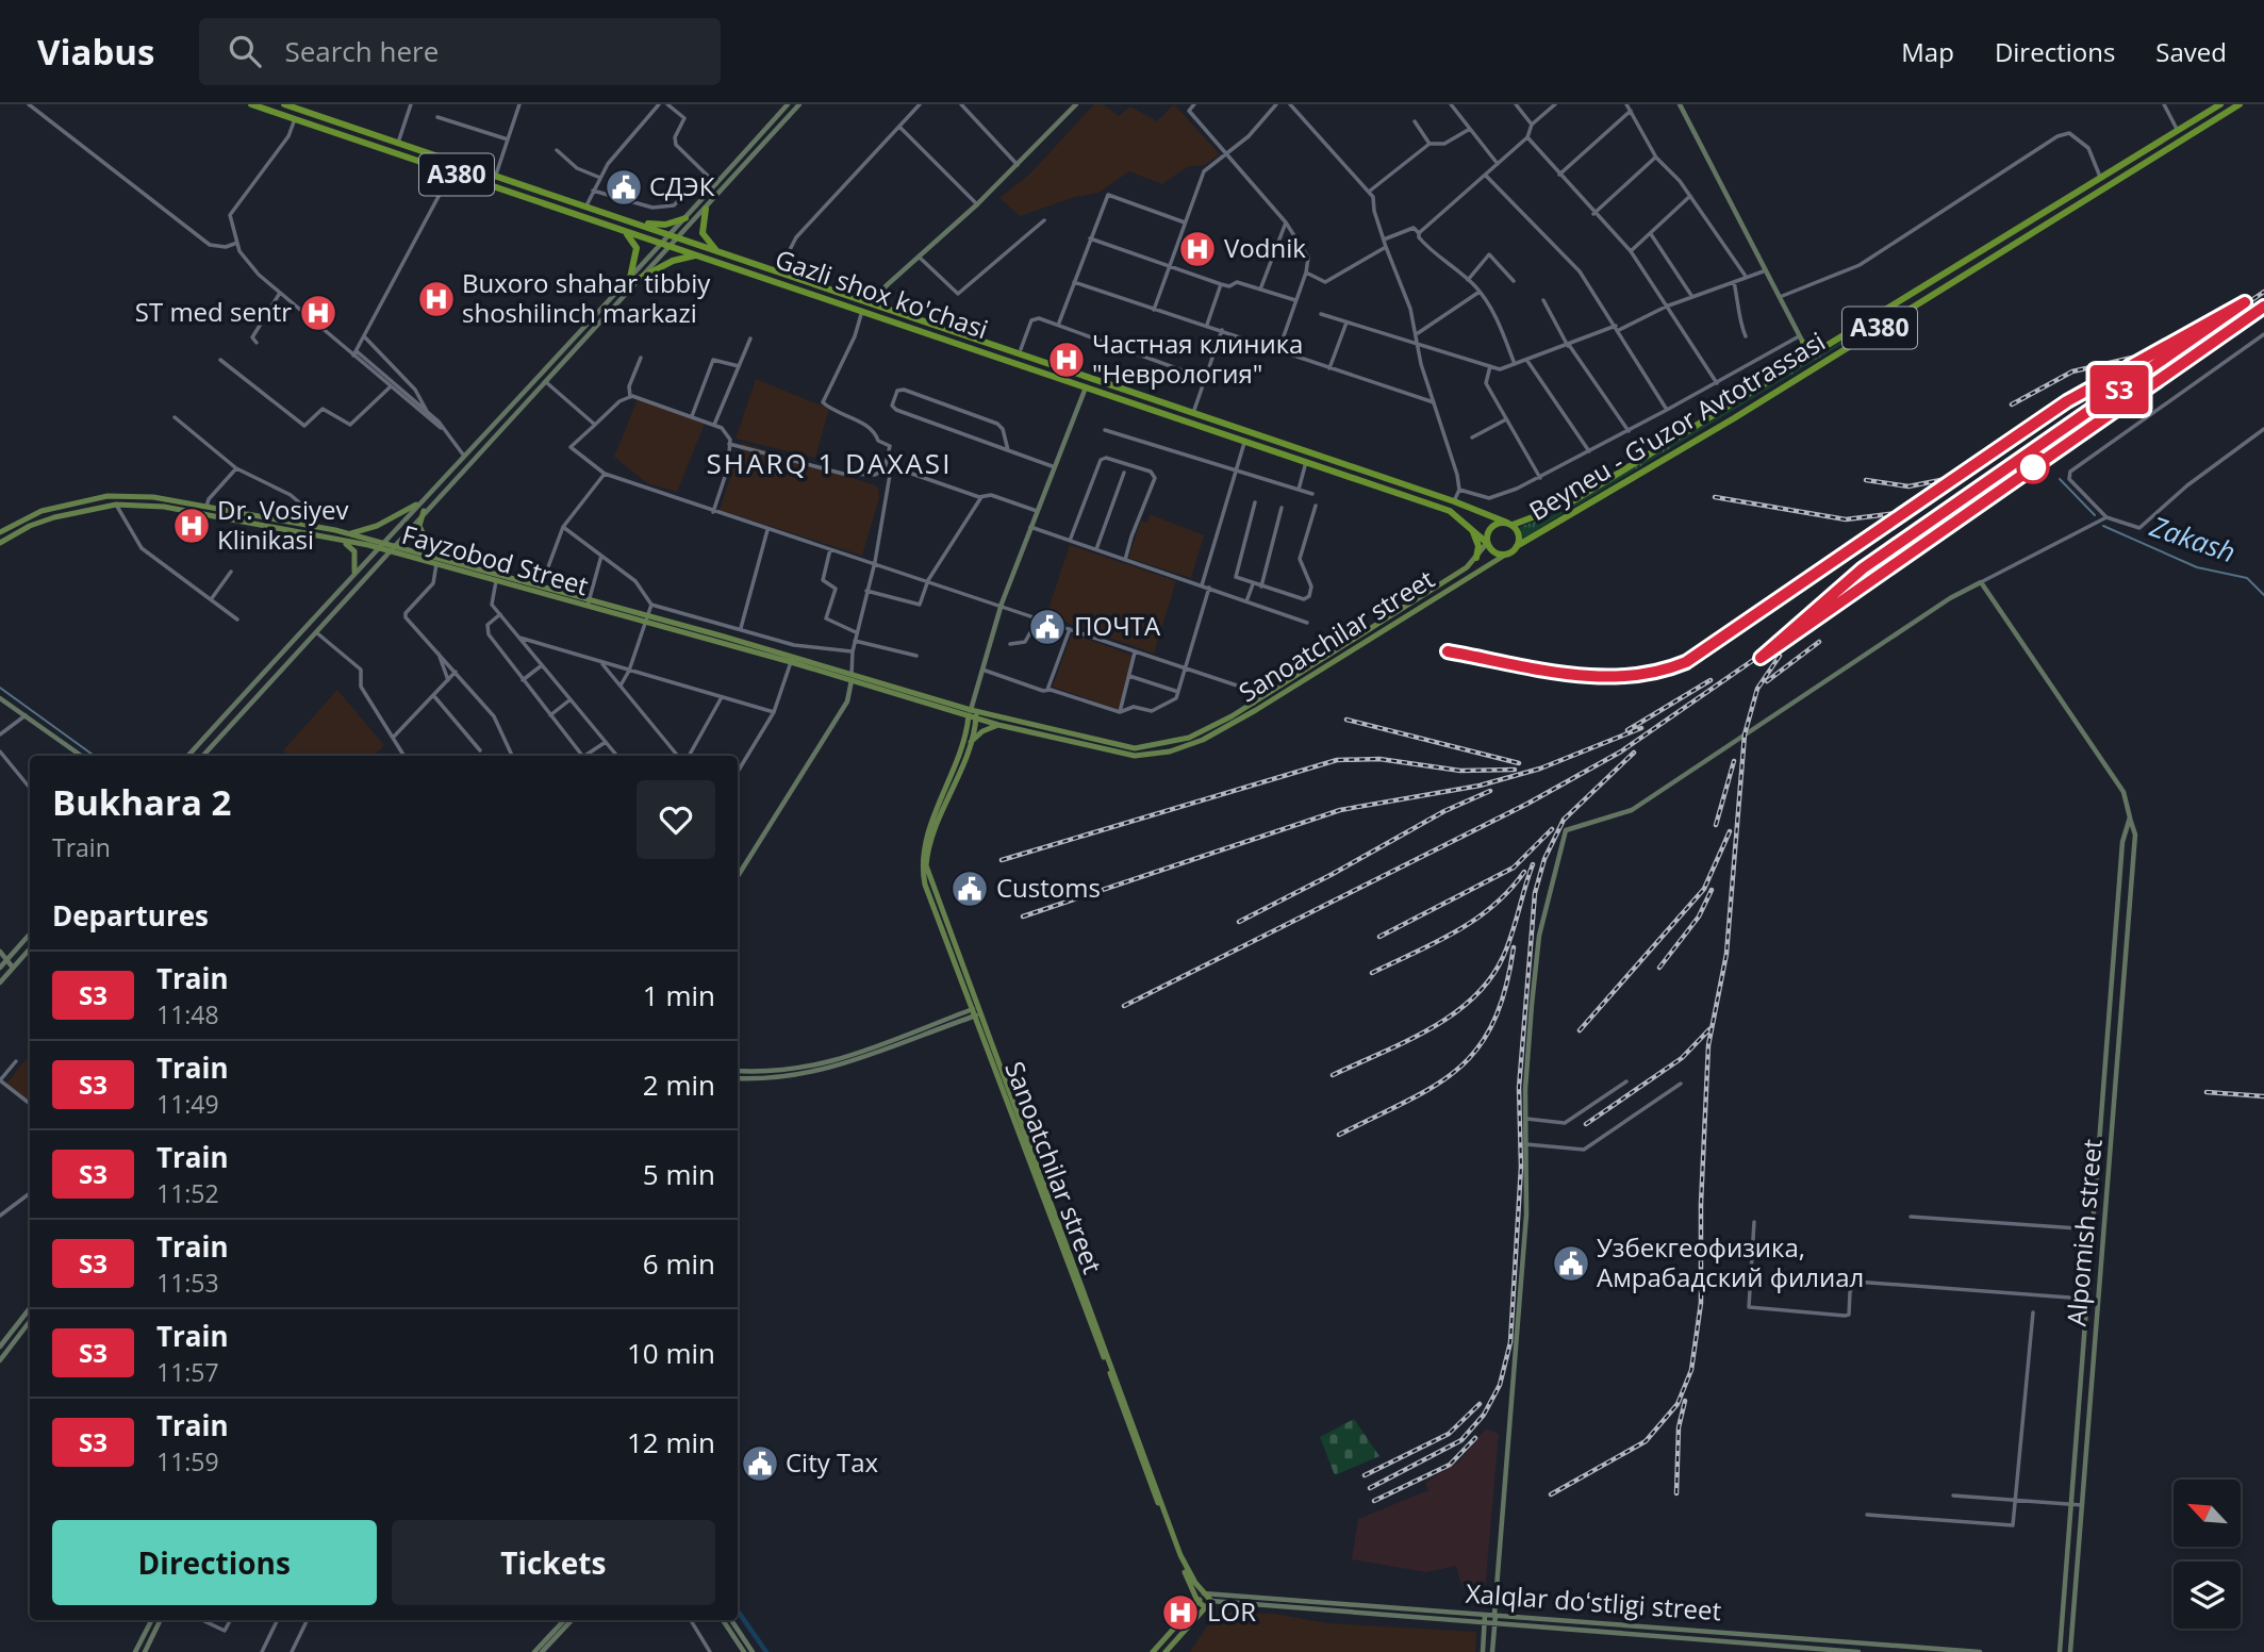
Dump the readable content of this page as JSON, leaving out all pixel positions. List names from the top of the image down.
{
  "streets": {
    "highway": ["A380", "Gazli shox ko'chasi", "Beyneu - G'uzor Avtotrassasi"],
    "main road": [
      "Fayzobod Street",
      "Sanoatchilar street",
      "Alpomish street",
      "Xalqlar doʻstligi street"
    ]
  },
  "crossings": [
    ["A380", "Gazli shox ko'chasi"],
    ["A380", "Beyneu - G'uzor Avtotrassasi"],
    ["A380", "Sanoatchilar street"],
    ["Gazli shox ko'chasi", "Beyneu - G'uzor Avtotrassasi"],
    ["Gazli shox ko'chasi", "Sanoatchilar street"],
    ["Beyneu - G'uzor Avtotrassasi", "Sanoatchilar street"],
    ["Fayzobod Street", "Sanoatchilar street"],
    ["Sanoatchilar street", "Xalqlar doʻstligi street"]
  ],
  "districts": ["SHARQ 1 DAXASI"],
  "water": ["Zakash"],
  "places": {
    "public building": [
      "СДЭК",
      "ПОЧТА",
      "Customs",
      "Узбекгеофизика, Амрабадский филиал",
      "City Tax"
    ],
    "hospital": [
      "Vodnik",
      "Buxoro shahar tibbiy shoshilinch markazi",
      "ST med sentr",
      "Частная клиника \"Неврология\"",
      "Dr. Vosiyev Klinikasi",
      "LOR"
    ]
  },
  "north": "top left",
  "page": {
    "header": "Viabus",
    "search": "Search here",
    "nav": ["Map", "Directions", "Saved"],
    "on_map": "S3",
    "heading": [
      ["Bukhara 2", "Train"],
      "Departures"
    ],
    "list": [
      {
        "mark": "S3",
        "name": "Train",
        "note": "11:48",
        "value": "1 min"
      },
      {
        "mark": "S3",
        "name": "Train",
        "note": "11:49",
        "value": "2 min"
      },
      {
        "mark": "S3",
        "name": "Train",
        "note": "11:52",
        "value": "5 min"
      },
      {
        "mark": "S3",
        "name": "Train",
        "note": "11:53",
        "value": "6 min"
      },
      {
        "mark": "S3",
        "name": "Train",
        "note": "11:57",
        "value": "10 min"
      },
      {
        "mark": "S3",
        "name": "Train",
        "note": "11:59",
        "value": "12 min"
      }
    ],
    "buttons": ["Directions", "Tickets"]
  }
}
